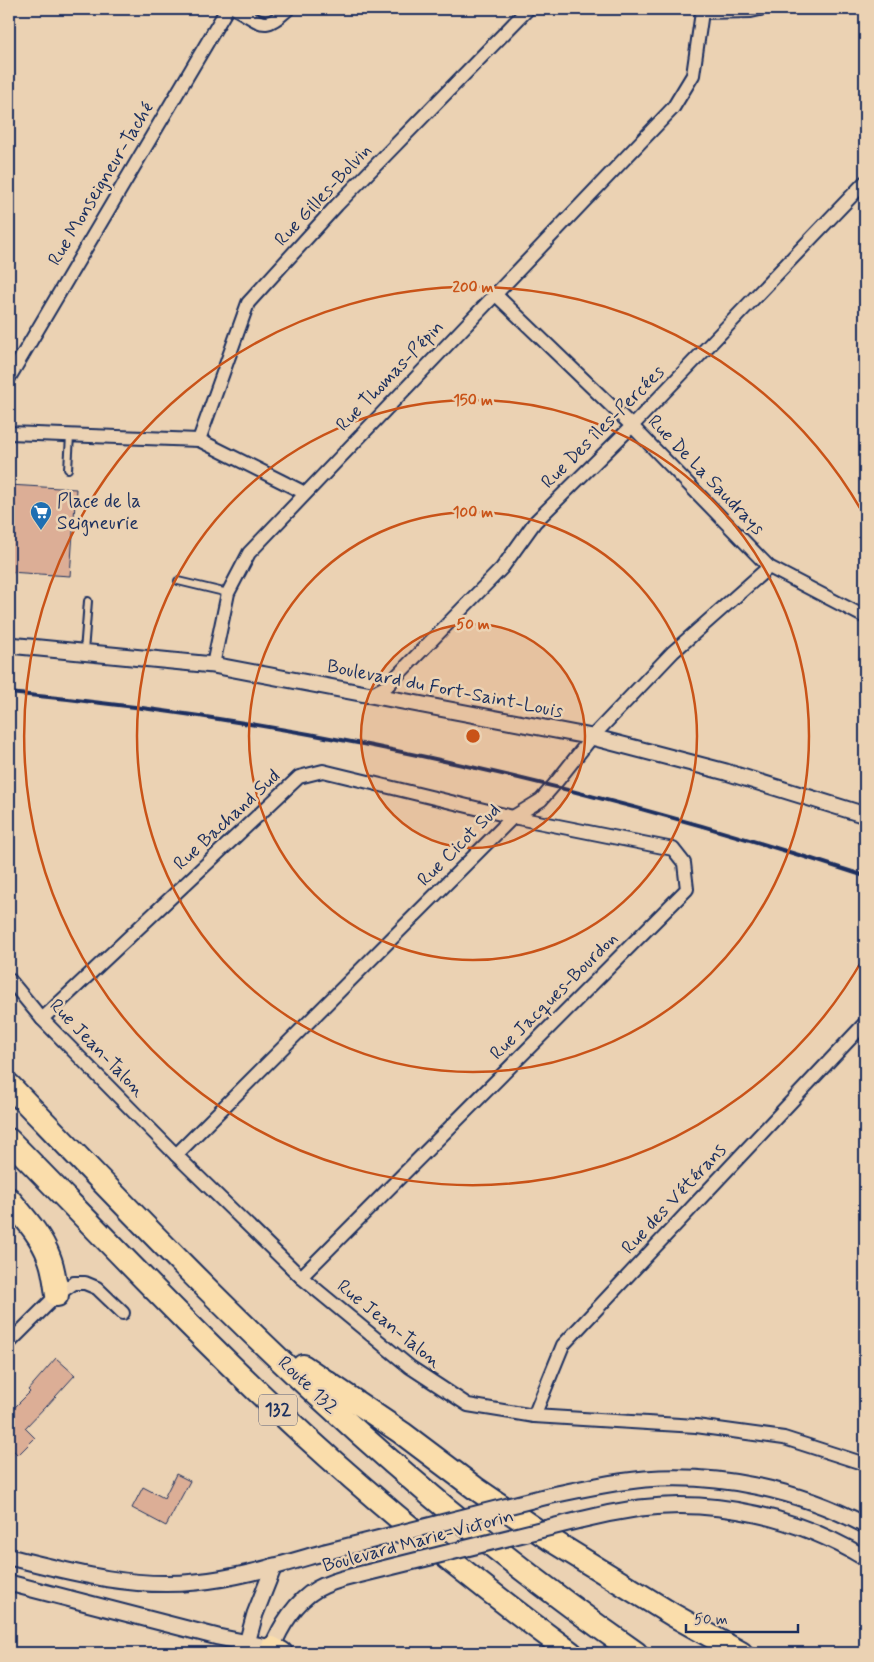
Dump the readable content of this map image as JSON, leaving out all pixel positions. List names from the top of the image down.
{
  "streets": {
    "highway": ["Route 132", "132"],
    "street": [
      "Rue Monseigneur-Taché",
      "Rue Gilles-Bolvin",
      "Rue Thomas-Pépin",
      "Rue Des îles-Percées",
      "Rue De La Saudrays",
      "Boulevard du Fort-Saint-Louis",
      "Rue Bachand Sud",
      "Rue Cicot Sud",
      "Rue Jacques-Bourdon",
      "Rue Jean-Talon",
      "Rue des Vétérans",
      "Boulevard Marie-Victorin"
    ]
  },
  "crossings": [
    ["Rue Thomas-Pépin", "Rue De La Saudrays"],
    ["Rue Thomas-Pépin", "Boulevard du Fort-Saint-Louis"],
    ["Rue Des îles-Percées", "Rue De La Saudrays"],
    ["Rue Des îles-Percées", "Boulevard du Fort-Saint-Louis"],
    ["Rue De La Saudrays", "Rue Cicot Sud"],
    ["Boulevard du Fort-Saint-Louis", "Rue Cicot Sud"],
    ["Rue Bachand Sud", "Rue Cicot Sud"],
    ["Rue Bachand Sud", "Rue Jacques-Bourdon"],
    ["Rue Bachand Sud", "Rue Jean-Talon"],
    ["Rue Cicot Sud", "Rue Jacques-Bourdon"],
    ["Rue Cicot Sud", "Rue Jean-Talon"],
    ["Rue Jacques-Bourdon", "Rue Jean-Talon"],
    ["Rue Jean-Talon", "Rue des Vétérans"]
  ],
  "places": {
    "supermarket": ["Place de la Seigneurie"]
  },
  "scale_bar": "50 m",
  "rings": [
    "200 m",
    "150 m",
    "100 m",
    "50 m"
  ]
}
